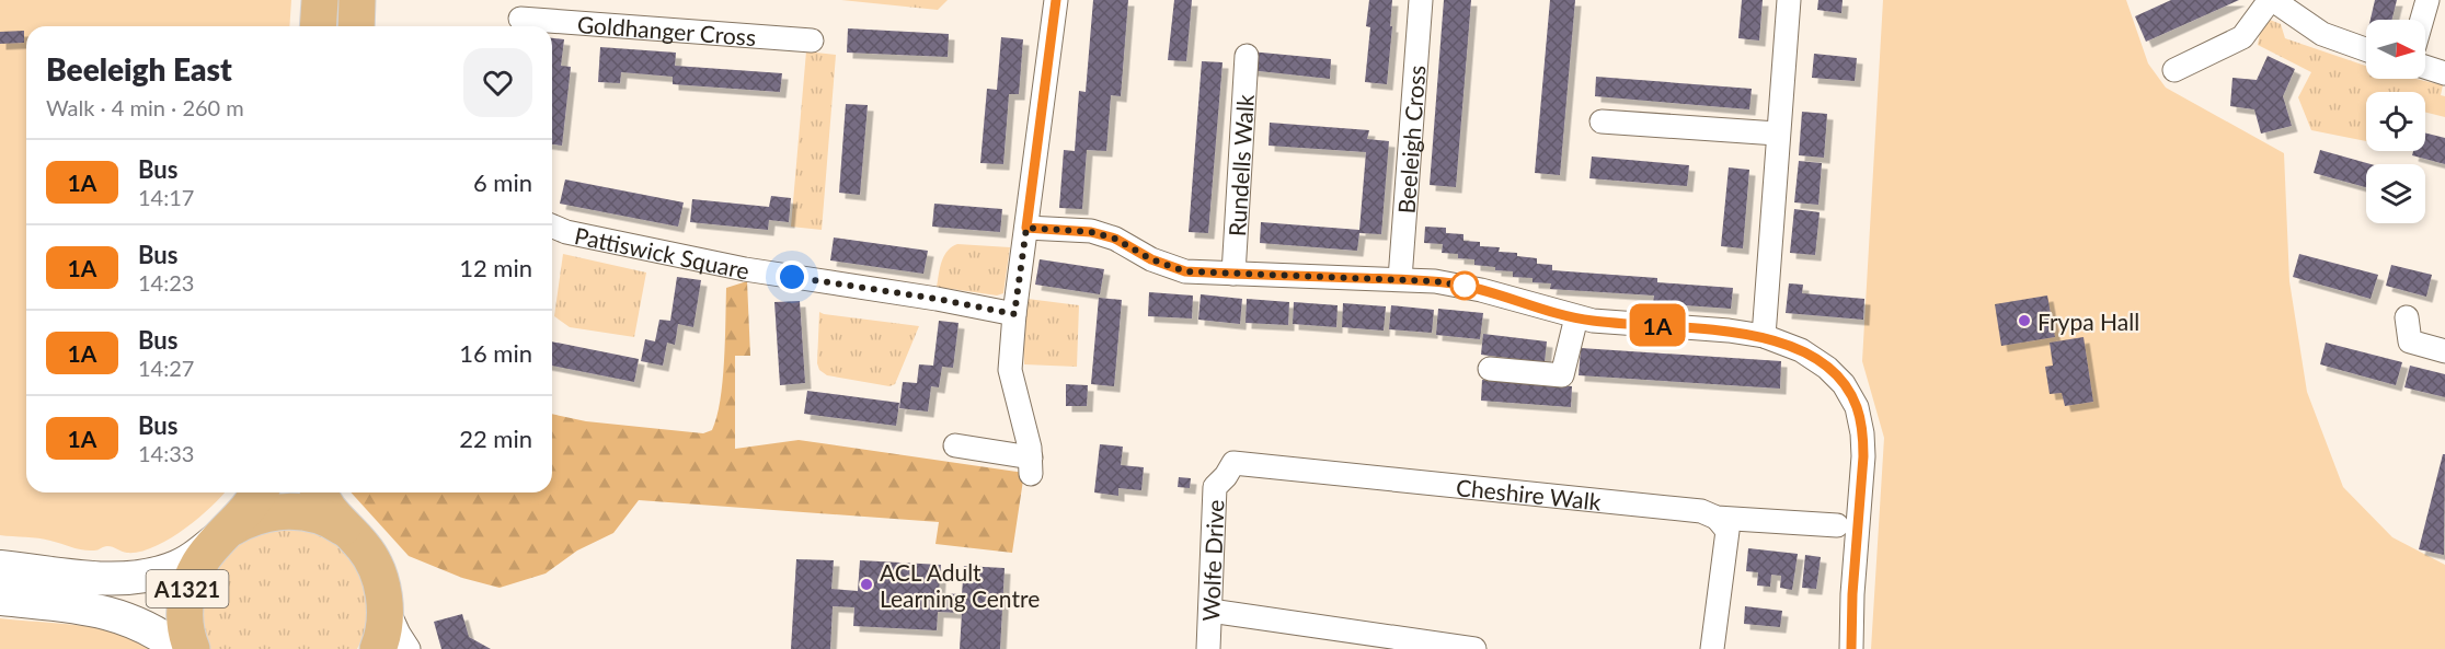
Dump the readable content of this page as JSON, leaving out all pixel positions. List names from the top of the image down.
{
  "streets": {
    "main road": ["A1321"],
    "street": [
      "Goldhanger Cross",
      "Beeleigh Cross",
      "Rundells Walk",
      "Pattiswick Square",
      "Cheshire Walk",
      "Wolfe Drive"
    ]
  },
  "crossings": [
    ["Cheshire Walk", "Wolfe Drive"]
  ],
  "places": ["Frypa Hall", "ACL Adult Learning Centre"],
  "lines": ["bus line 1A"],
  "north": "right",
  "page": {
    "on_map": "1A",
    "heading": ["Beeleigh East", "Walk · 4 min · 260 m"],
    "list": [
      {
        "mark": "1A",
        "name": "Bus",
        "note": "14:17",
        "value": "6 min"
      },
      {
        "mark": "1A",
        "name": "Bus",
        "note": "14:23",
        "value": "12 min"
      },
      {
        "mark": "1A",
        "name": "Bus",
        "note": "14:27",
        "value": "16 min"
      },
      {
        "mark": "1A",
        "name": "Bus",
        "note": "14:33",
        "value": "22 min"
      }
    ]
  }
}
